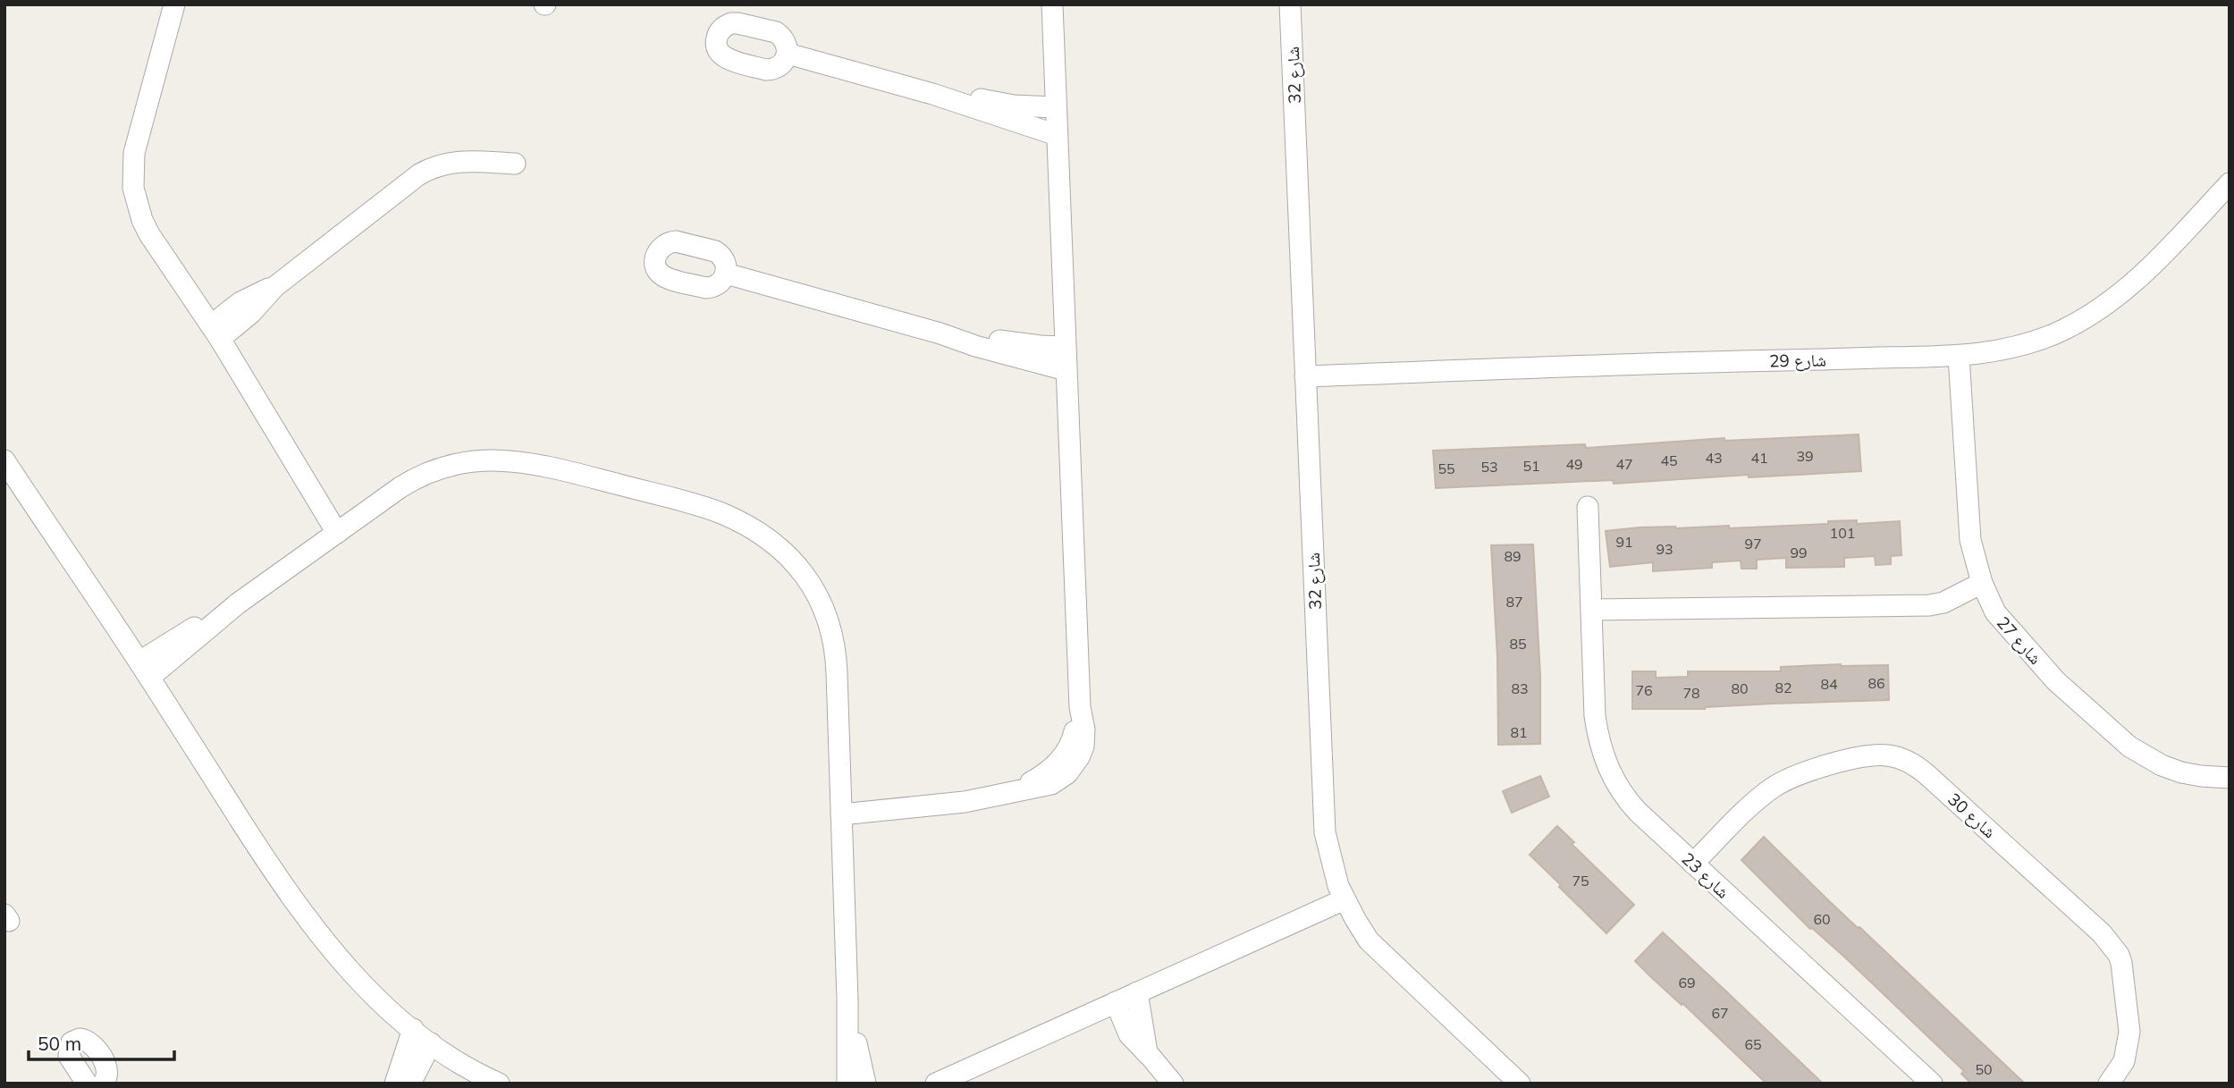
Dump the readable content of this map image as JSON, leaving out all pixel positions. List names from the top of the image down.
{
  "streets": {
    "street": [
      "شارع 32",
      "شارع 29",
      "شارع 27",
      "شارع 30",
      "شارع 23"
    ]
  },
  "crossings": [
    ["شارع 32", "شارع 29"],
    ["شارع 29", "شارع 27"],
    ["شارع 30", "شارع 23"]
  ],
  "house_numbers": [
    "39",
    "43",
    "41",
    "45",
    "49",
    "47",
    "51",
    "53",
    "55",
    "101",
    "91",
    "97",
    "93",
    "99",
    "89",
    "87",
    "85",
    "86",
    "84",
    "82",
    "83",
    "80",
    "76",
    "78",
    "81",
    "75",
    "60",
    "69",
    "67",
    "65",
    "50"
  ],
  "scale_bar": "50 m"
}
